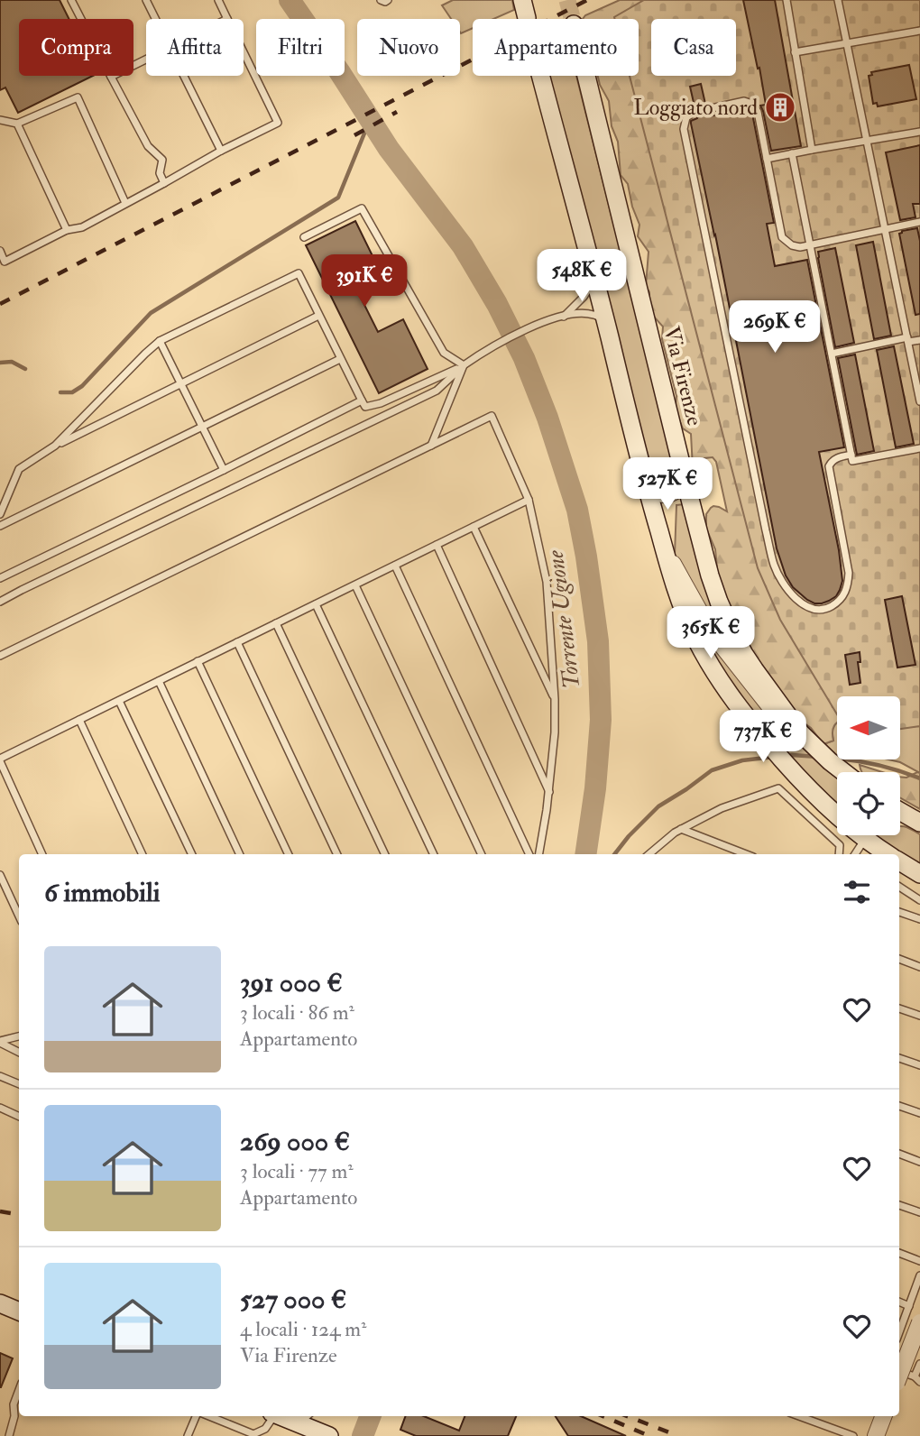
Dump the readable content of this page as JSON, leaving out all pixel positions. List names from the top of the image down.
{
  "streets": {
    "main road": ["Via Firenze"]
  },
  "water": ["Torrente Ugione"],
  "places": {
    "building": ["Loggiato nord"]
  },
  "north": "left",
  "page": {
    "chip": [
      "Compra",
      "Affitta",
      "Filtri",
      "Nuovo",
      "Appartamento",
      "Casa"
    ],
    "price": [
      "548K €",
      "391K €",
      "269K €",
      "527K €",
      "365K €",
      "737K €"
    ],
    "heading": "6 immobili",
    "list": [
      {
        "name": "391 000 €",
        "note": "3 locali · 86 m² · Appartamento"
      },
      {
        "name": "269 000 €",
        "note": "3 locali · 77 m² · Appartamento"
      },
      {
        "name": "527 000 €",
        "note": "4 locali · 124 m² · Via Firenze"
      }
    ]
  }
}
